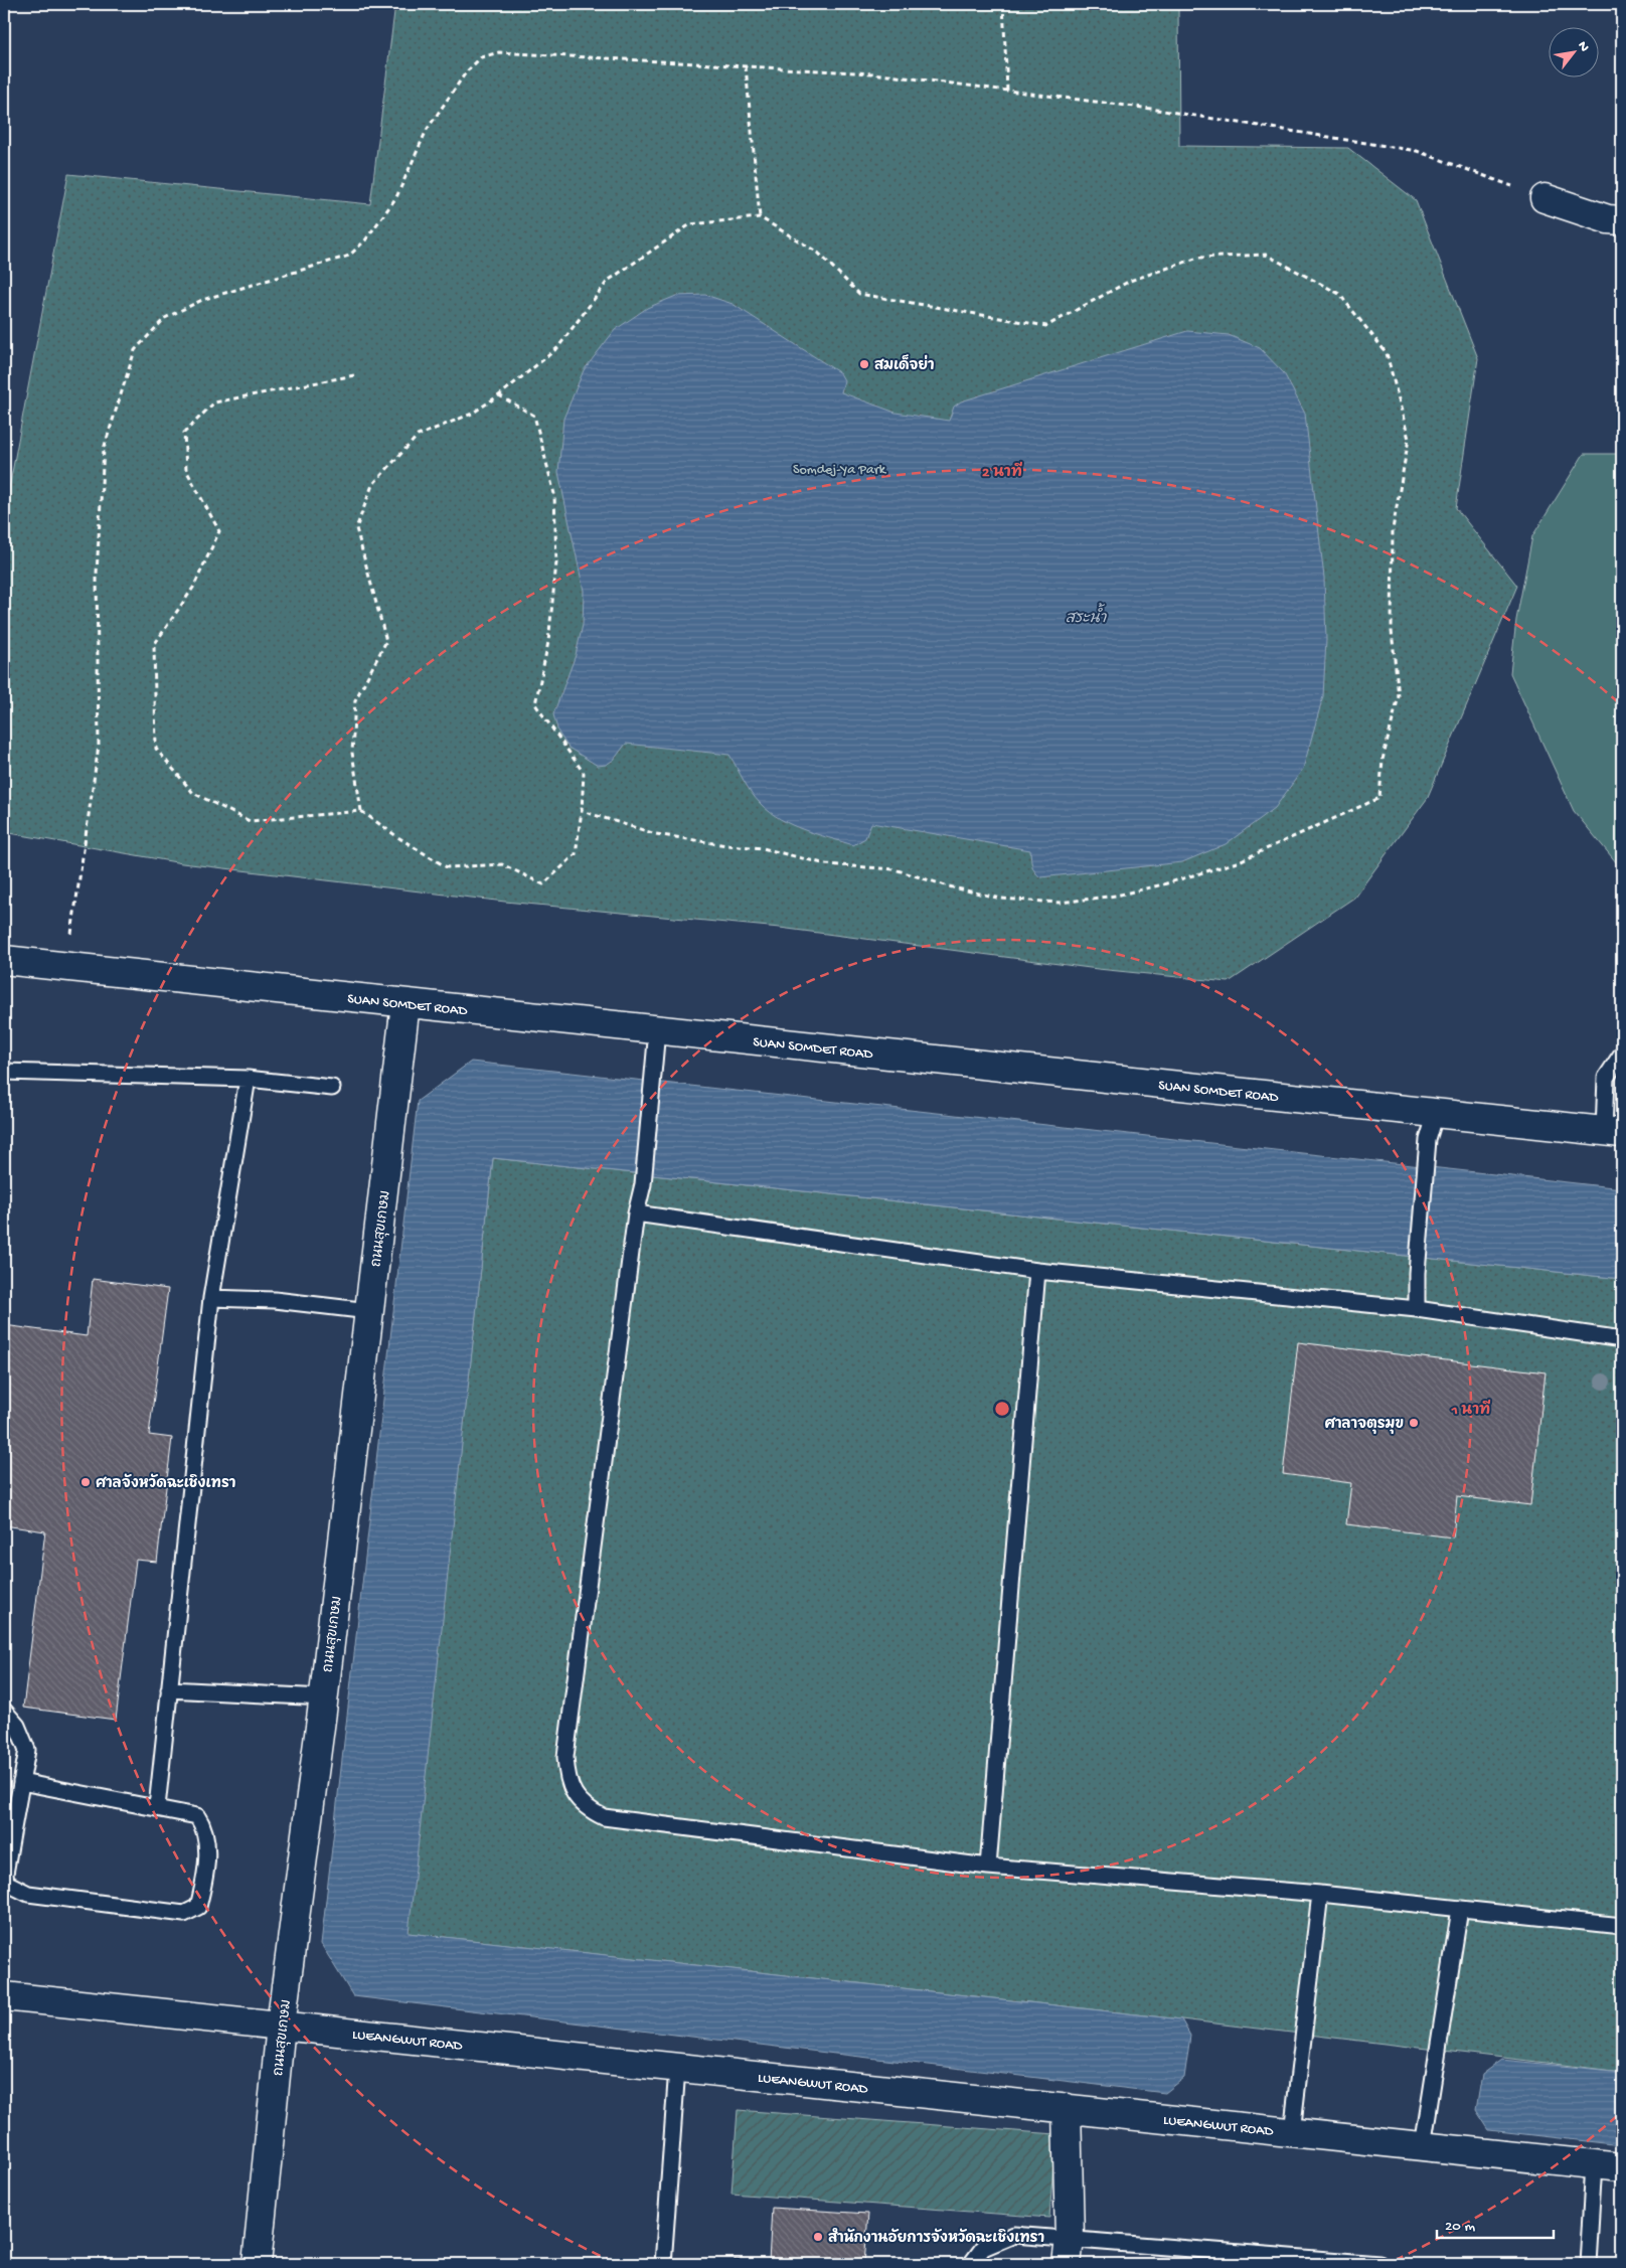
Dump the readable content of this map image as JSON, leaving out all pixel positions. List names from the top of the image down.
{
  "streets": {
    "street": ["SUAN SOMDET ROAD", "ถนนสุขเกษม", "LUEANGWUT ROAD"]
  },
  "crossings": [
    ["SUAN SOMDET ROAD", "ถนนสุขเกษม"],
    ["ถนนสุขเกษม", "LUEANGWUT ROAD"]
  ],
  "water": ["สระน้ำ"],
  "parks": ["Somdej-Ya Park"],
  "places": [
    "สมเด็จย่า",
    "ศาลาจตุรมุข",
    "ศาลจังหวัดฉะเชิงเทรา",
    "สำนักงานอัยการจังหวัดฉะเชิงเทรา"
  ],
  "scale_bar": "20 m",
  "north": "top right",
  "rings": ["2 นาที", "1 นาที"]
}
